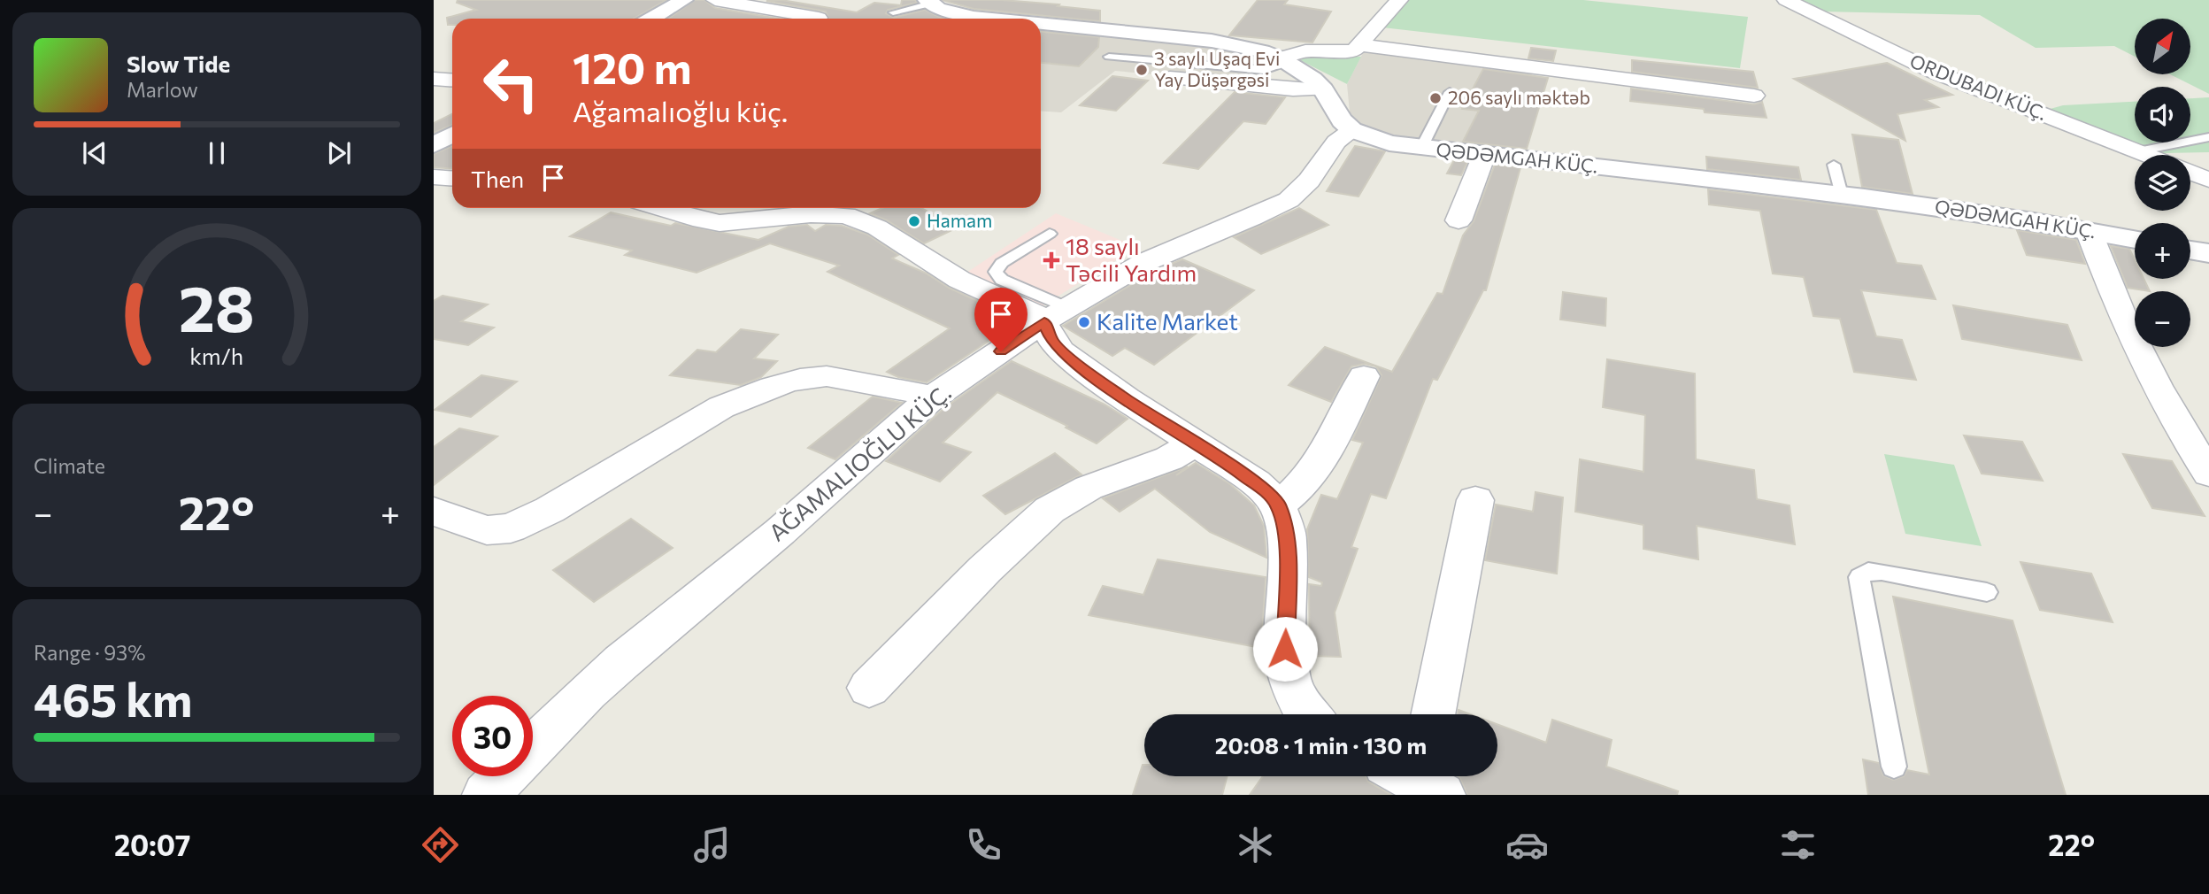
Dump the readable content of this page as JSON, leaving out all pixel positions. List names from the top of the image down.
{
  "streets": {
    "street": ["ORDUBADI KÜÇ.", "QƏDƏMGAH KÜÇ."]
  },
  "places": {
    "other": [
      "3 saylı Uşaq Evi Yay Düşərgəsi",
      "206 saylı məktəb",
      "Hamam",
      "Kalite Market"
    ],
    "health": ["18 saylı Təcili Yardım"]
  },
  "north": "top right",
  "page": {
    "map_buttons": ["+", "−"],
    "turn": ["120 m", "Ağamalıoğlu küç."],
    "song": ["Slow Tide", "Marlow"],
    "then": "Then",
    "tile": [
      "Climate",
      ["Range · 93%", "465 km"]
    ],
    "heat": ["−", "22°", "+"],
    "limit": "30",
    "trip": "20:08 · 1 min · 130 m",
    "tabs": ["20:07", "22°"],
    "gauge": ["28", "km/h"]
  }
}
